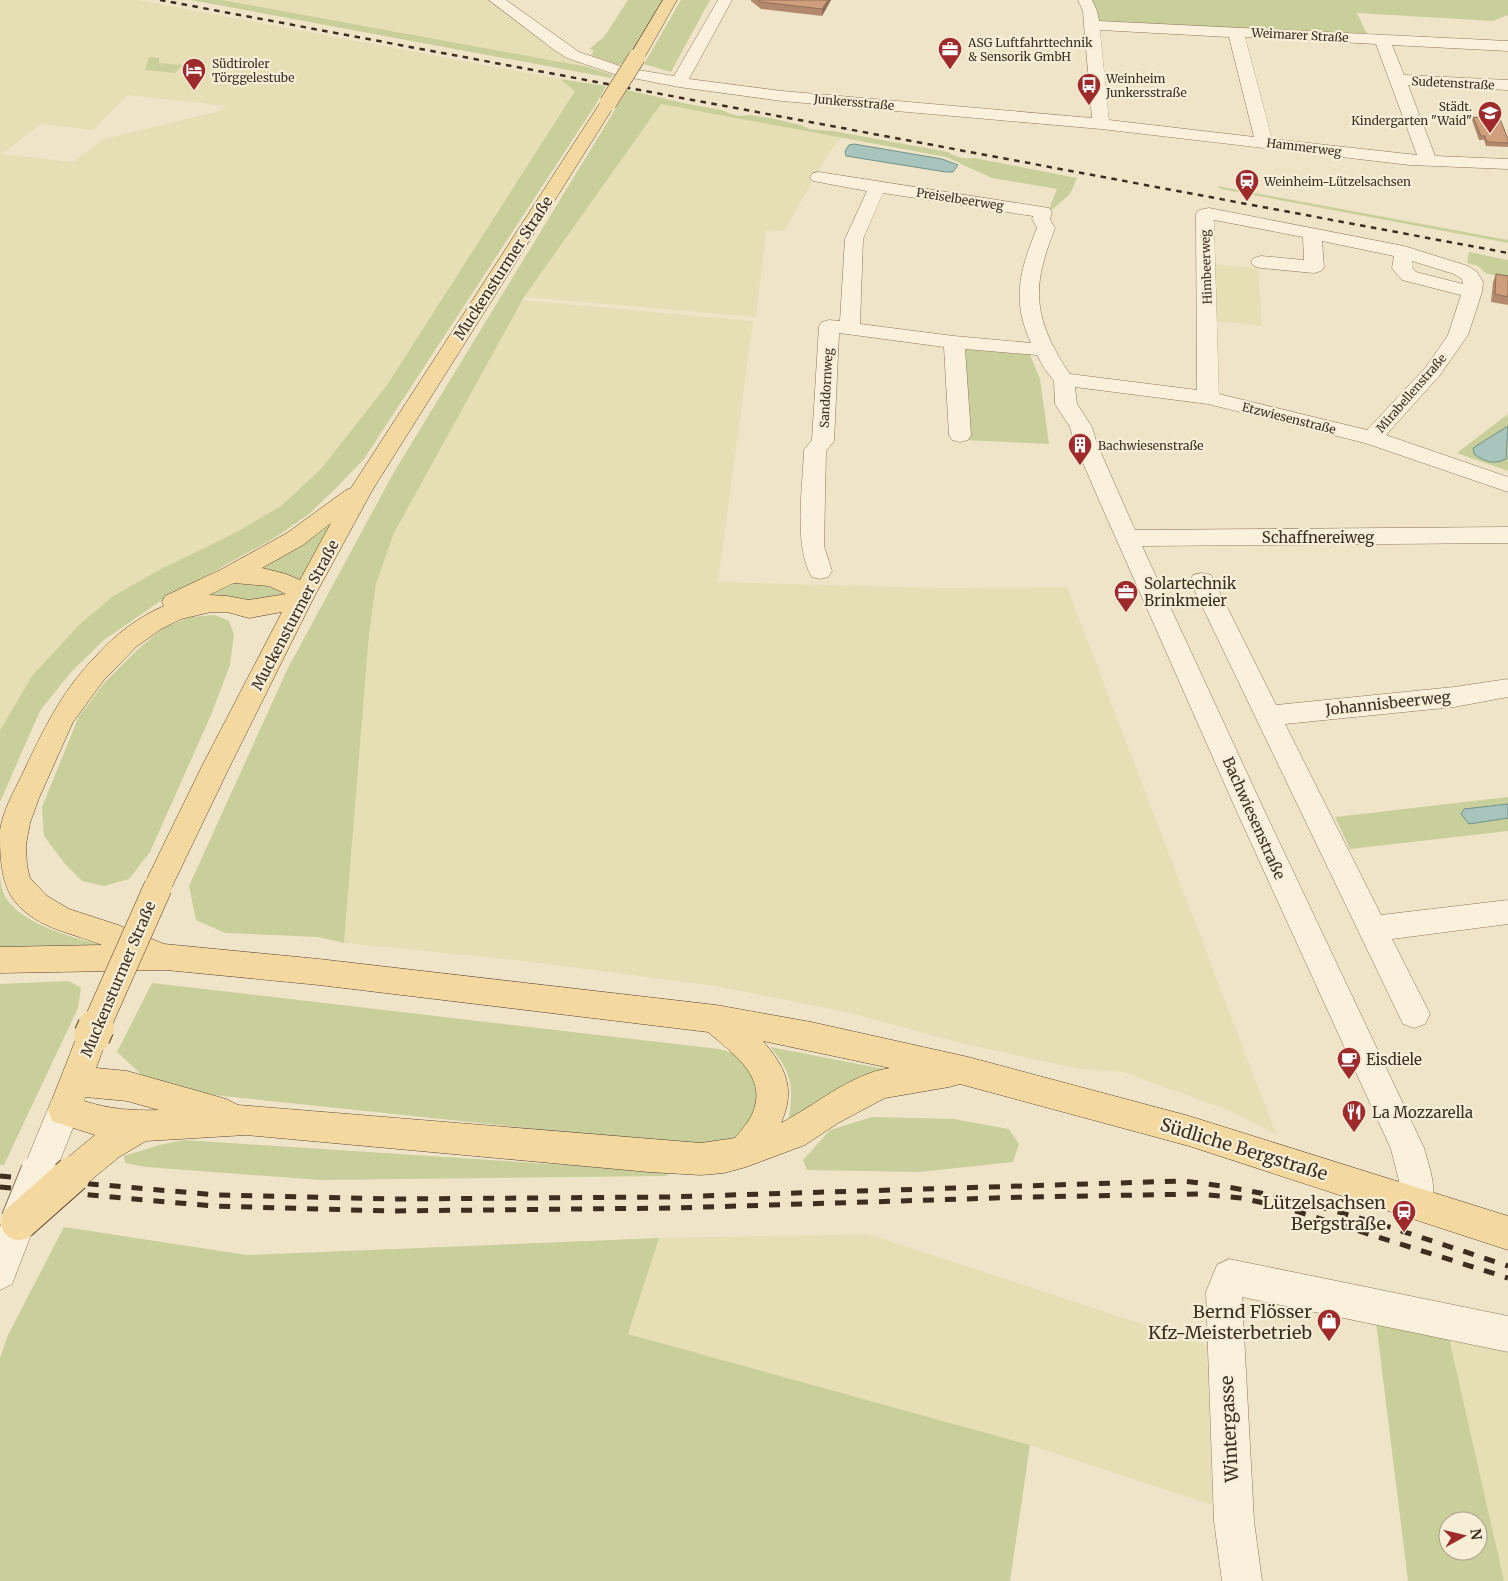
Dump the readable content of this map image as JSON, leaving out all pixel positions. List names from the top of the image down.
{
  "streets": {
    "main road": ["Muckensturmer Straße", "Südliche Bergstraße"],
    "street": [
      "Weimarer Straße",
      "Sudetenstraße",
      "Junkersstraße",
      "Hammerweg",
      "Preiselbeerweg",
      "Himbeerweg",
      "Sanddornweg",
      "Mirabellenstraße",
      "Etzwiesenstraße",
      "Schaffnereiweg",
      "Johannisbeerweg",
      "Bachwiesenstraße",
      "Wintergasse"
    ]
  },
  "crossings": [
    ["Junkersstraße", "Hammerweg"],
    ["Preiselbeerweg", "Bachwiesenstraße"],
    ["Himbeerweg", "Mirabellenstraße"],
    ["Himbeerweg", "Etzwiesenstraße"],
    ["Sanddornweg", "Bachwiesenstraße"],
    ["Mirabellenstraße", "Etzwiesenstraße"],
    ["Etzwiesenstraße", "Bachwiesenstraße"],
    ["Schaffnereiweg", "Bachwiesenstraße"],
    ["Bachwiesenstraße", "Südliche Bergstraße"]
  ],
  "places": {
    "office": ["ASG Luftfahrttechnik & Sensorik GmbH", "Solartechnik Brinkmeier"],
    "hotel": ["Südtiroler Törggelestube"],
    "bus stop": ["Weinheim Junkersstraße"],
    "school or university": ["Städt. Kindergarten \"Waid\""],
    "station": ["Weinheim-Lützelsachsen", "Lützelsachsen Bergstraße"],
    "building": ["Bachwiesenstraße"],
    "cafe": ["Eisdiele"],
    "restaurant": ["La Mozzarella"],
    "shop": ["Bernd Flösser Kfz-Meisterbetrieb"]
  },
  "north": "right"
}
